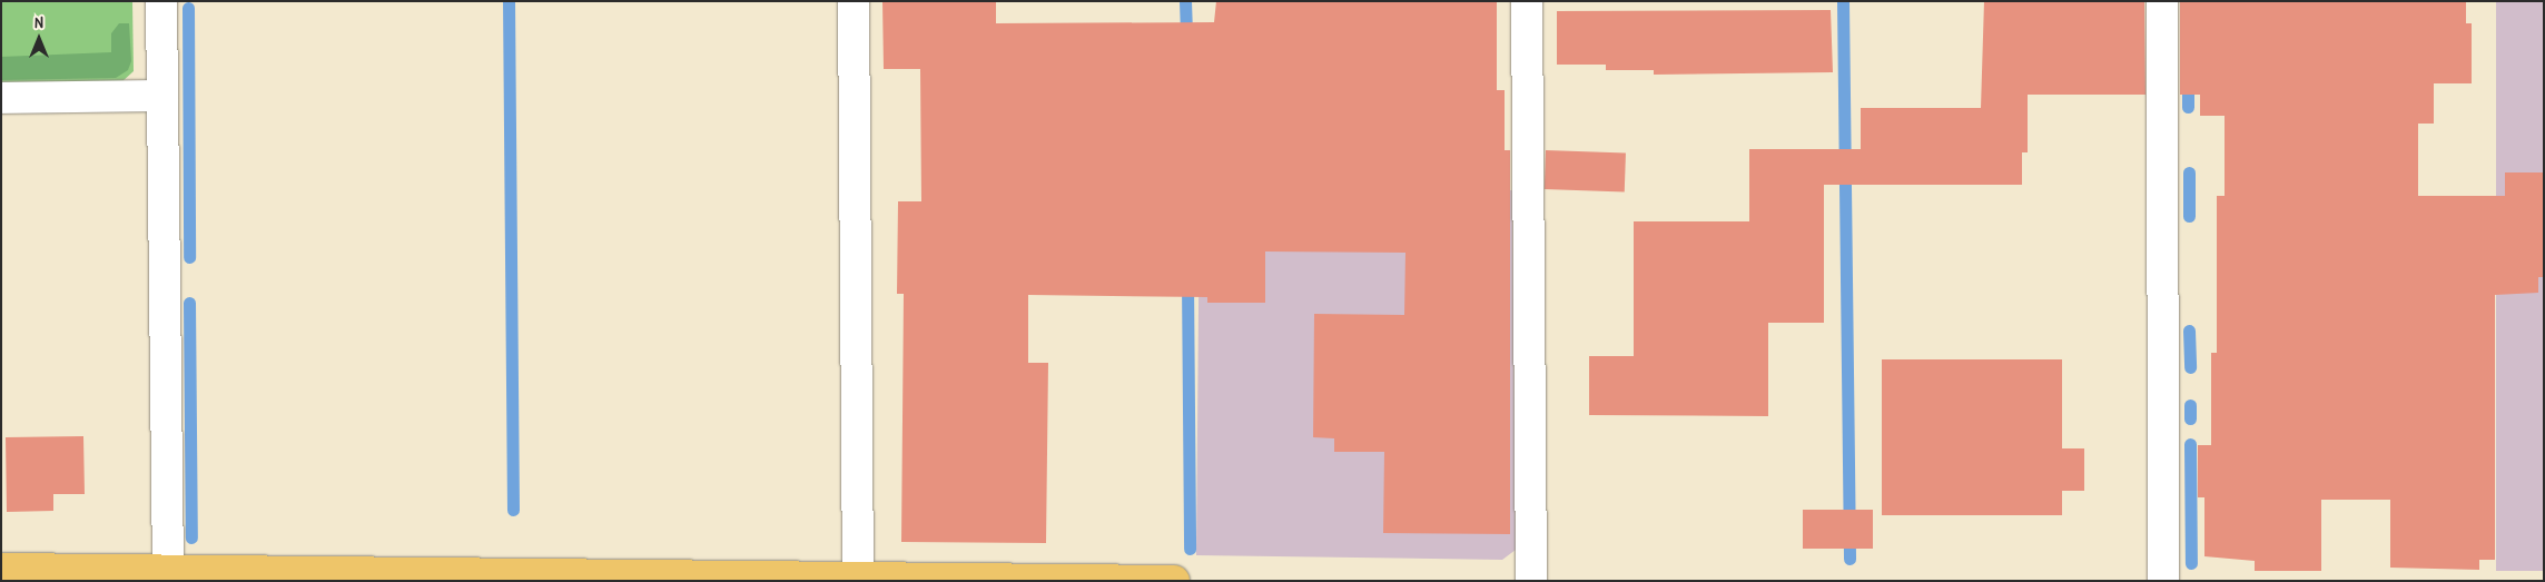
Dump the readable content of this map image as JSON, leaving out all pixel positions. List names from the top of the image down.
{
  "north": "top"
}
